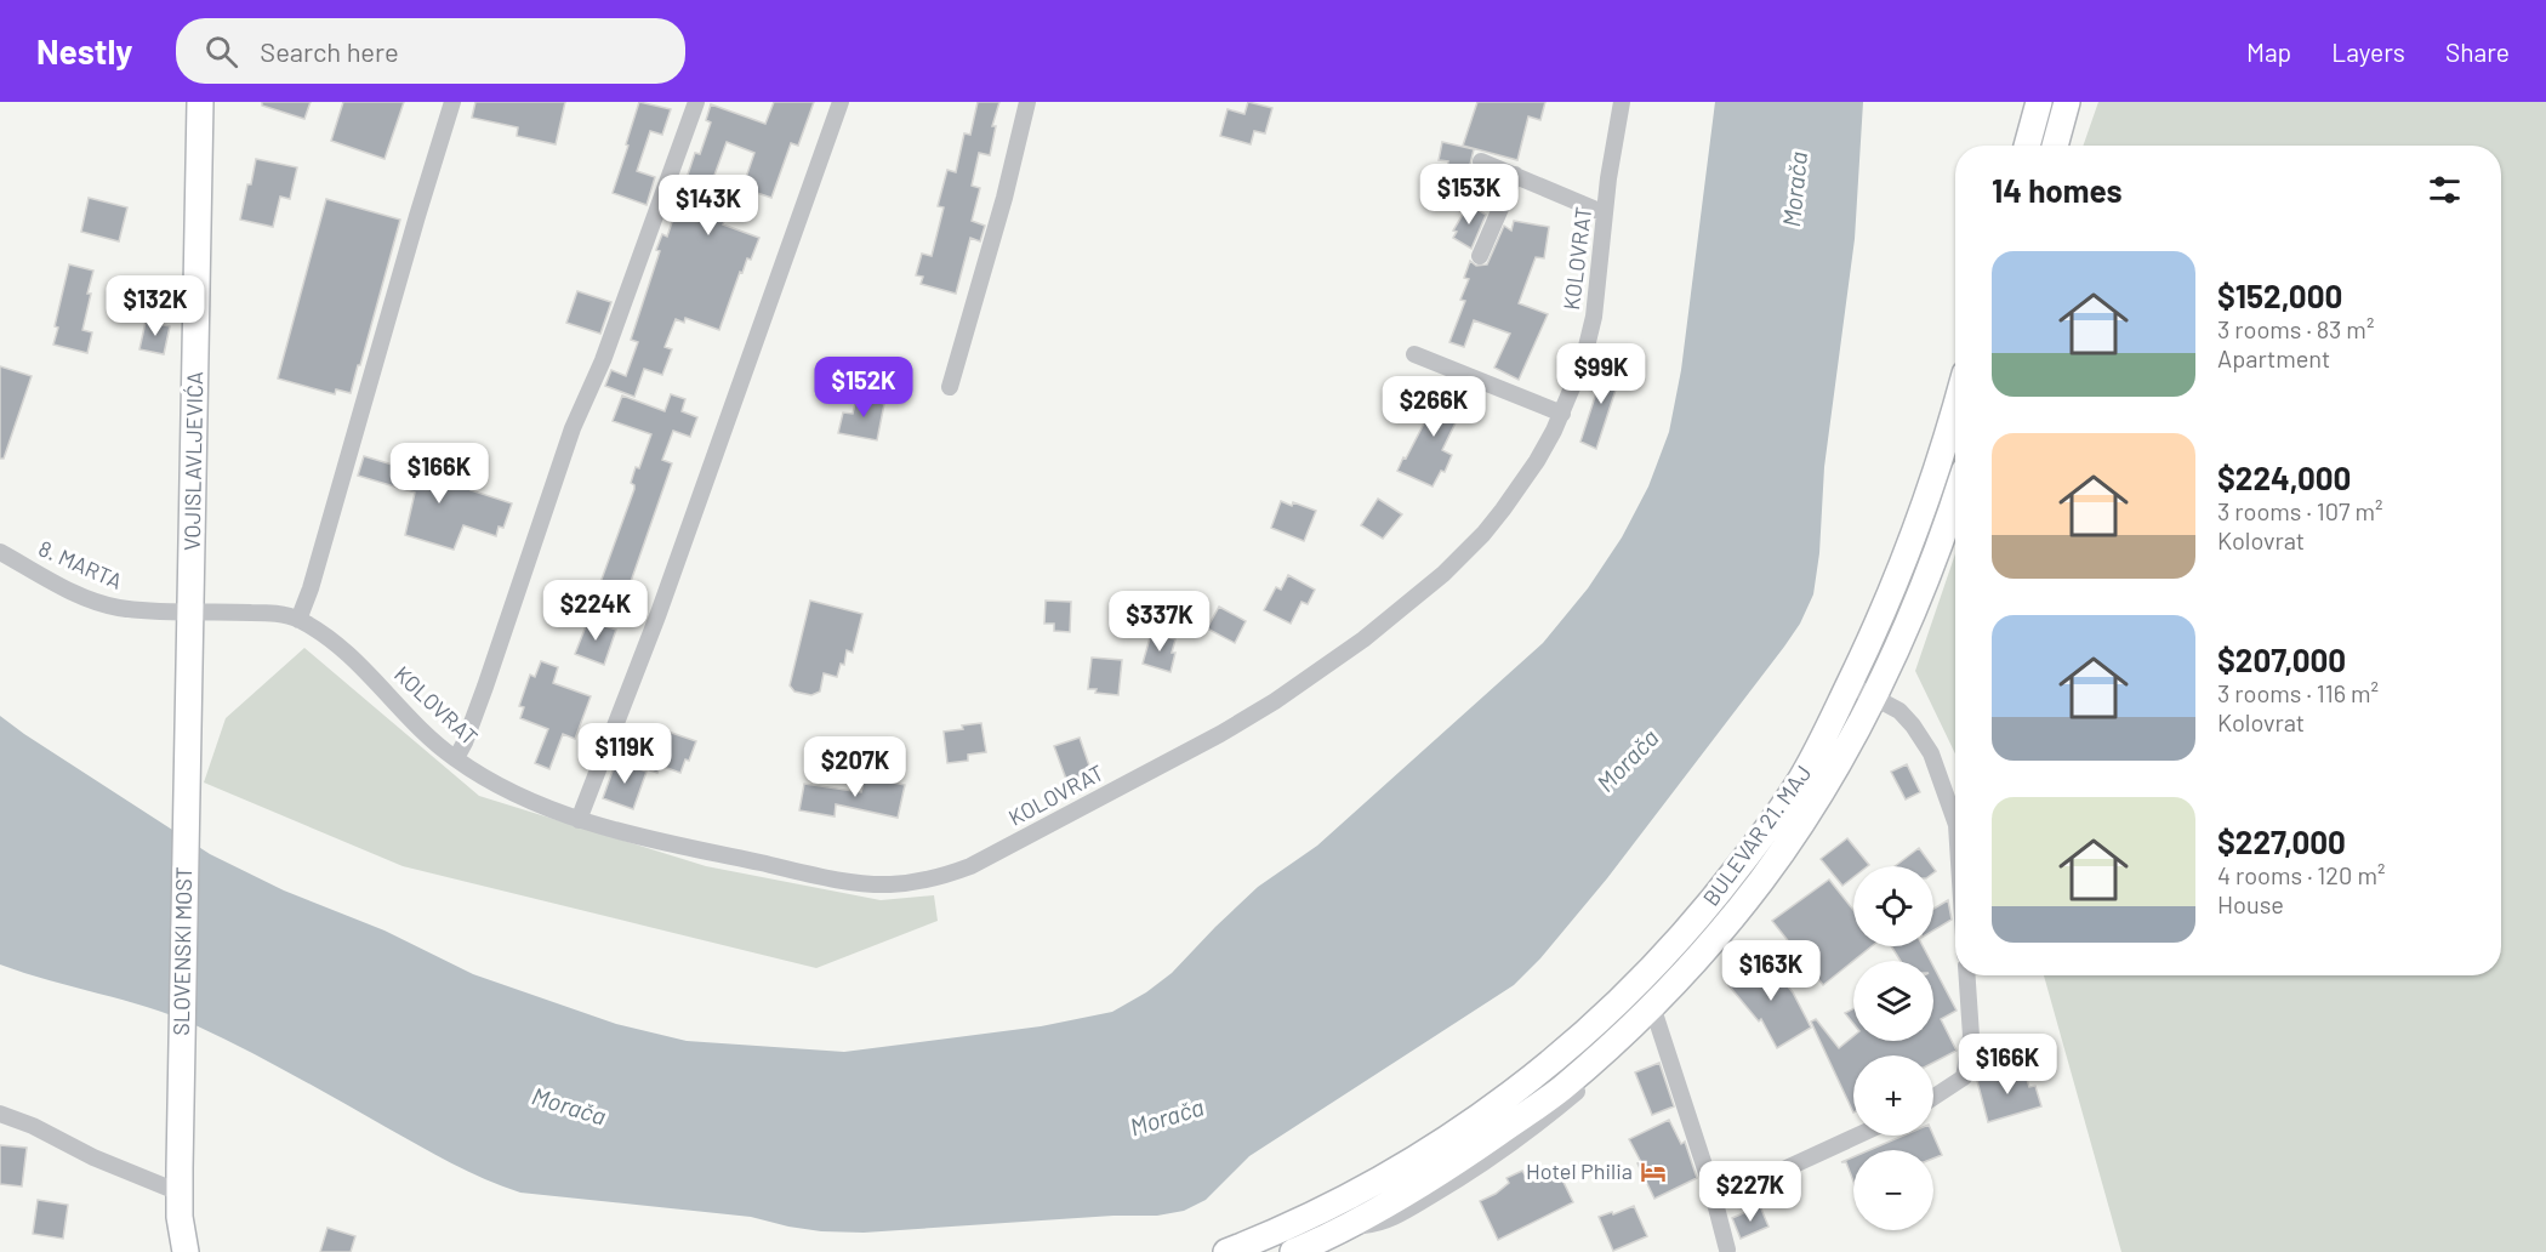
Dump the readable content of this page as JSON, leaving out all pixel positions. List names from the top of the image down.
{
  "streets": {
    "main road": ["VOJISLAVLJEVIĆA", "BULEVAR 21. MAJ", "SLOVENSKI MOST"],
    "street": ["KOLOVRAT", "8. MARTA"]
  },
  "crossings": [
    ["KOLOVRAT", "VOJISLAVLJEVIĆA"],
    ["KOLOVRAT", "8. MARTA"],
    ["VOJISLAVLJEVIĆA", "8. MARTA"],
    ["VOJISLAVLJEVIĆA", "SLOVENSKI MOST"]
  ],
  "water": ["Morača"],
  "places": {
    "hotel": ["Hotel Philia"]
  },
  "page": {
    "header": "Nestly",
    "search": "Search here",
    "nav": ["Map", "Layers", "Share"],
    "heading": "14 homes",
    "price": [
      "$153K",
      "$143K",
      "$132K",
      "$99K",
      "$152K",
      "$266K",
      "$166K",
      "$224K",
      "$337K",
      "$119K",
      "$207K",
      "$163K",
      "$166K",
      "$227K"
    ],
    "list": [
      {
        "name": "$152,000",
        "note": "3 rooms · 83 m² · Apartment"
      },
      {
        "name": "$224,000",
        "note": "3 rooms · 107 m² · Kolovrat"
      },
      {
        "name": "$207,000",
        "note": "3 rooms · 116 m² · Kolovrat"
      },
      {
        "name": "$227,000",
        "note": "4 rooms · 120 m² · House"
      }
    ],
    "map_buttons": ["+", "−"]
  }
}
